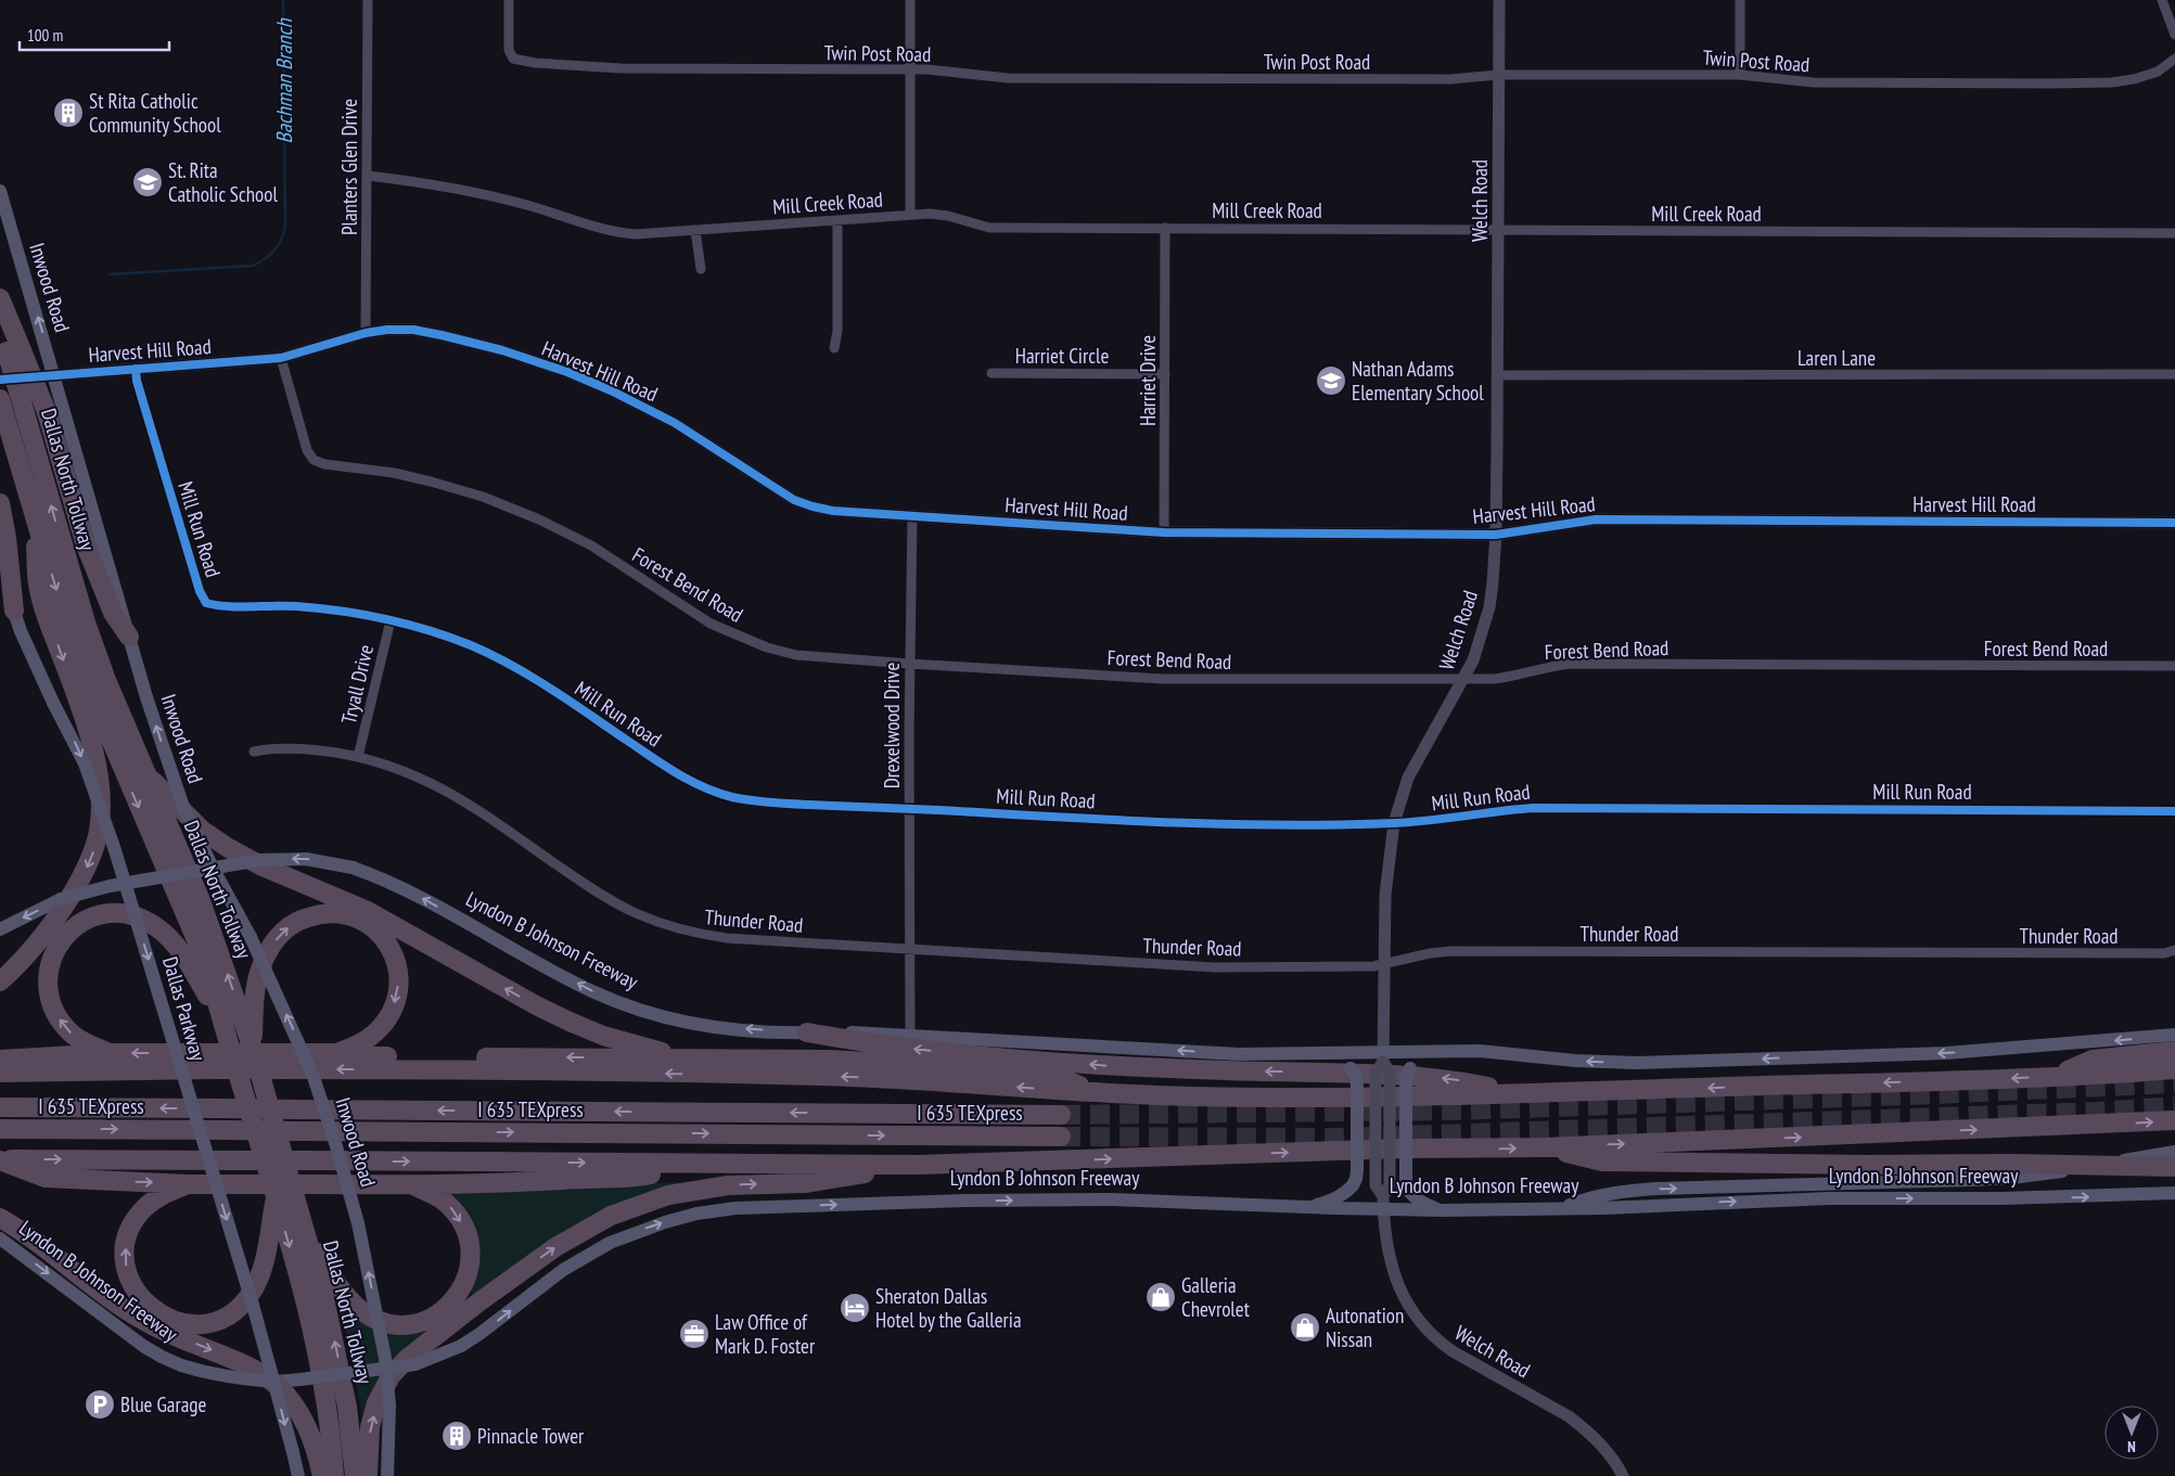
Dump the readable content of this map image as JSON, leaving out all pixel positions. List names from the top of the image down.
{
  "streets": {
    "highway": ["Dallas North Tollway", "Lyndon B Johnson Freeway", "I 635 TEXpress"],
    "main road": ["Inwood Road", "Dallas Parkway"],
    "street": [
      "Twin Post Road",
      "Planters Glen Drive",
      "Welch Road",
      "Mill Creek Road",
      "Harvest Hill Road",
      "Harriet Circle",
      "Laren Lane",
      "Harriet Drive",
      "Mill Run Road",
      "Forest Bend Road",
      "Tryall Drive",
      "Drexelwood Drive",
      "Thunder Road"
    ]
  },
  "crossings": [
    ["Twin Post Road", "Welch Road"],
    ["Planters Glen Drive", "Mill Creek Road"],
    ["Planters Glen Drive", "Harvest Hill Road"],
    ["Welch Road", "Mill Creek Road"],
    ["Welch Road", "Harvest Hill Road"],
    ["Welch Road", "Laren Lane"],
    ["Welch Road", "Mill Run Road"],
    ["Welch Road", "Forest Bend Road"],
    ["Welch Road", "Thunder Road"],
    ["Welch Road", "Lyndon B Johnson Freeway"],
    ["Mill Creek Road", "Harriet Drive"],
    ["Inwood Road", "Harvest Hill Road"],
    ["Inwood Road", "Lyndon B Johnson Freeway"],
    ["Harvest Hill Road", "Harriet Drive"],
    ["Harvest Hill Road", "Mill Run Road"],
    ["Harvest Hill Road", "Forest Bend Road"],
    ["Harvest Hill Road", "Drexelwood Drive"],
    ["Harriet Circle", "Harriet Drive"],
    ["Mill Run Road", "Tryall Drive"],
    ["Mill Run Road", "Drexelwood Drive"],
    ["Forest Bend Road", "Drexelwood Drive"],
    ["Tryall Drive", "Thunder Road"],
    ["Drexelwood Drive", "Thunder Road"],
    ["Drexelwood Drive", "Lyndon B Johnson Freeway"],
    ["Lyndon B Johnson Freeway", "Dallas Parkway"]
  ],
  "one_way": ["Inwood Road", "Dallas Parkway"],
  "water": ["Bachman Branch"],
  "places": {
    "building": ["St Rita Catholic Community School", "Pinnacle Tower"],
    "school or university": ["St. Rita Catholic School", "Nathan Adams Elementary School"],
    "shop": ["Galleria Chevrolet", "Autonation Nissan"],
    "hotel": ["Sheraton Dallas Hotel by the Galleria"],
    "office": ["Law Office of Mark D. Foster"],
    "parking": ["Blue Garage"]
  },
  "scale_bar": "100 m",
  "north": "bottom"
}
